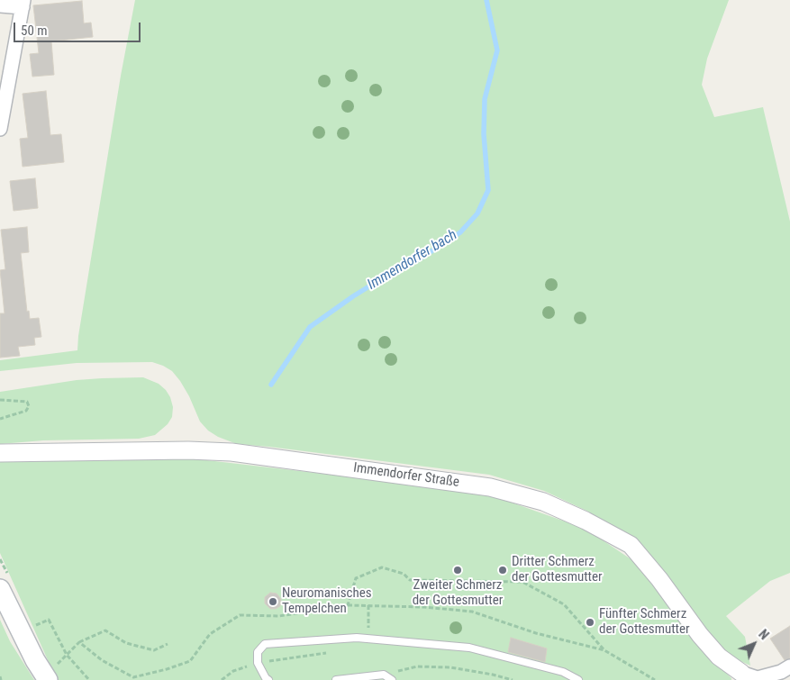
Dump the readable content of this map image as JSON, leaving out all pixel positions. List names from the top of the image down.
{
  "streets": {
    "street": ["Immendorfer Straße"]
  },
  "water": ["Immendorfer bach"],
  "places": [
    "Zweiter Schmerz der Gottesmutter",
    "Dritter Schmerz der Gottesmutter",
    "Neuromanisches Tempelchen",
    "Fünfter Schmerz der Gottesmutter"
  ],
  "scale_bar": "50 m",
  "north": "top right"
}
